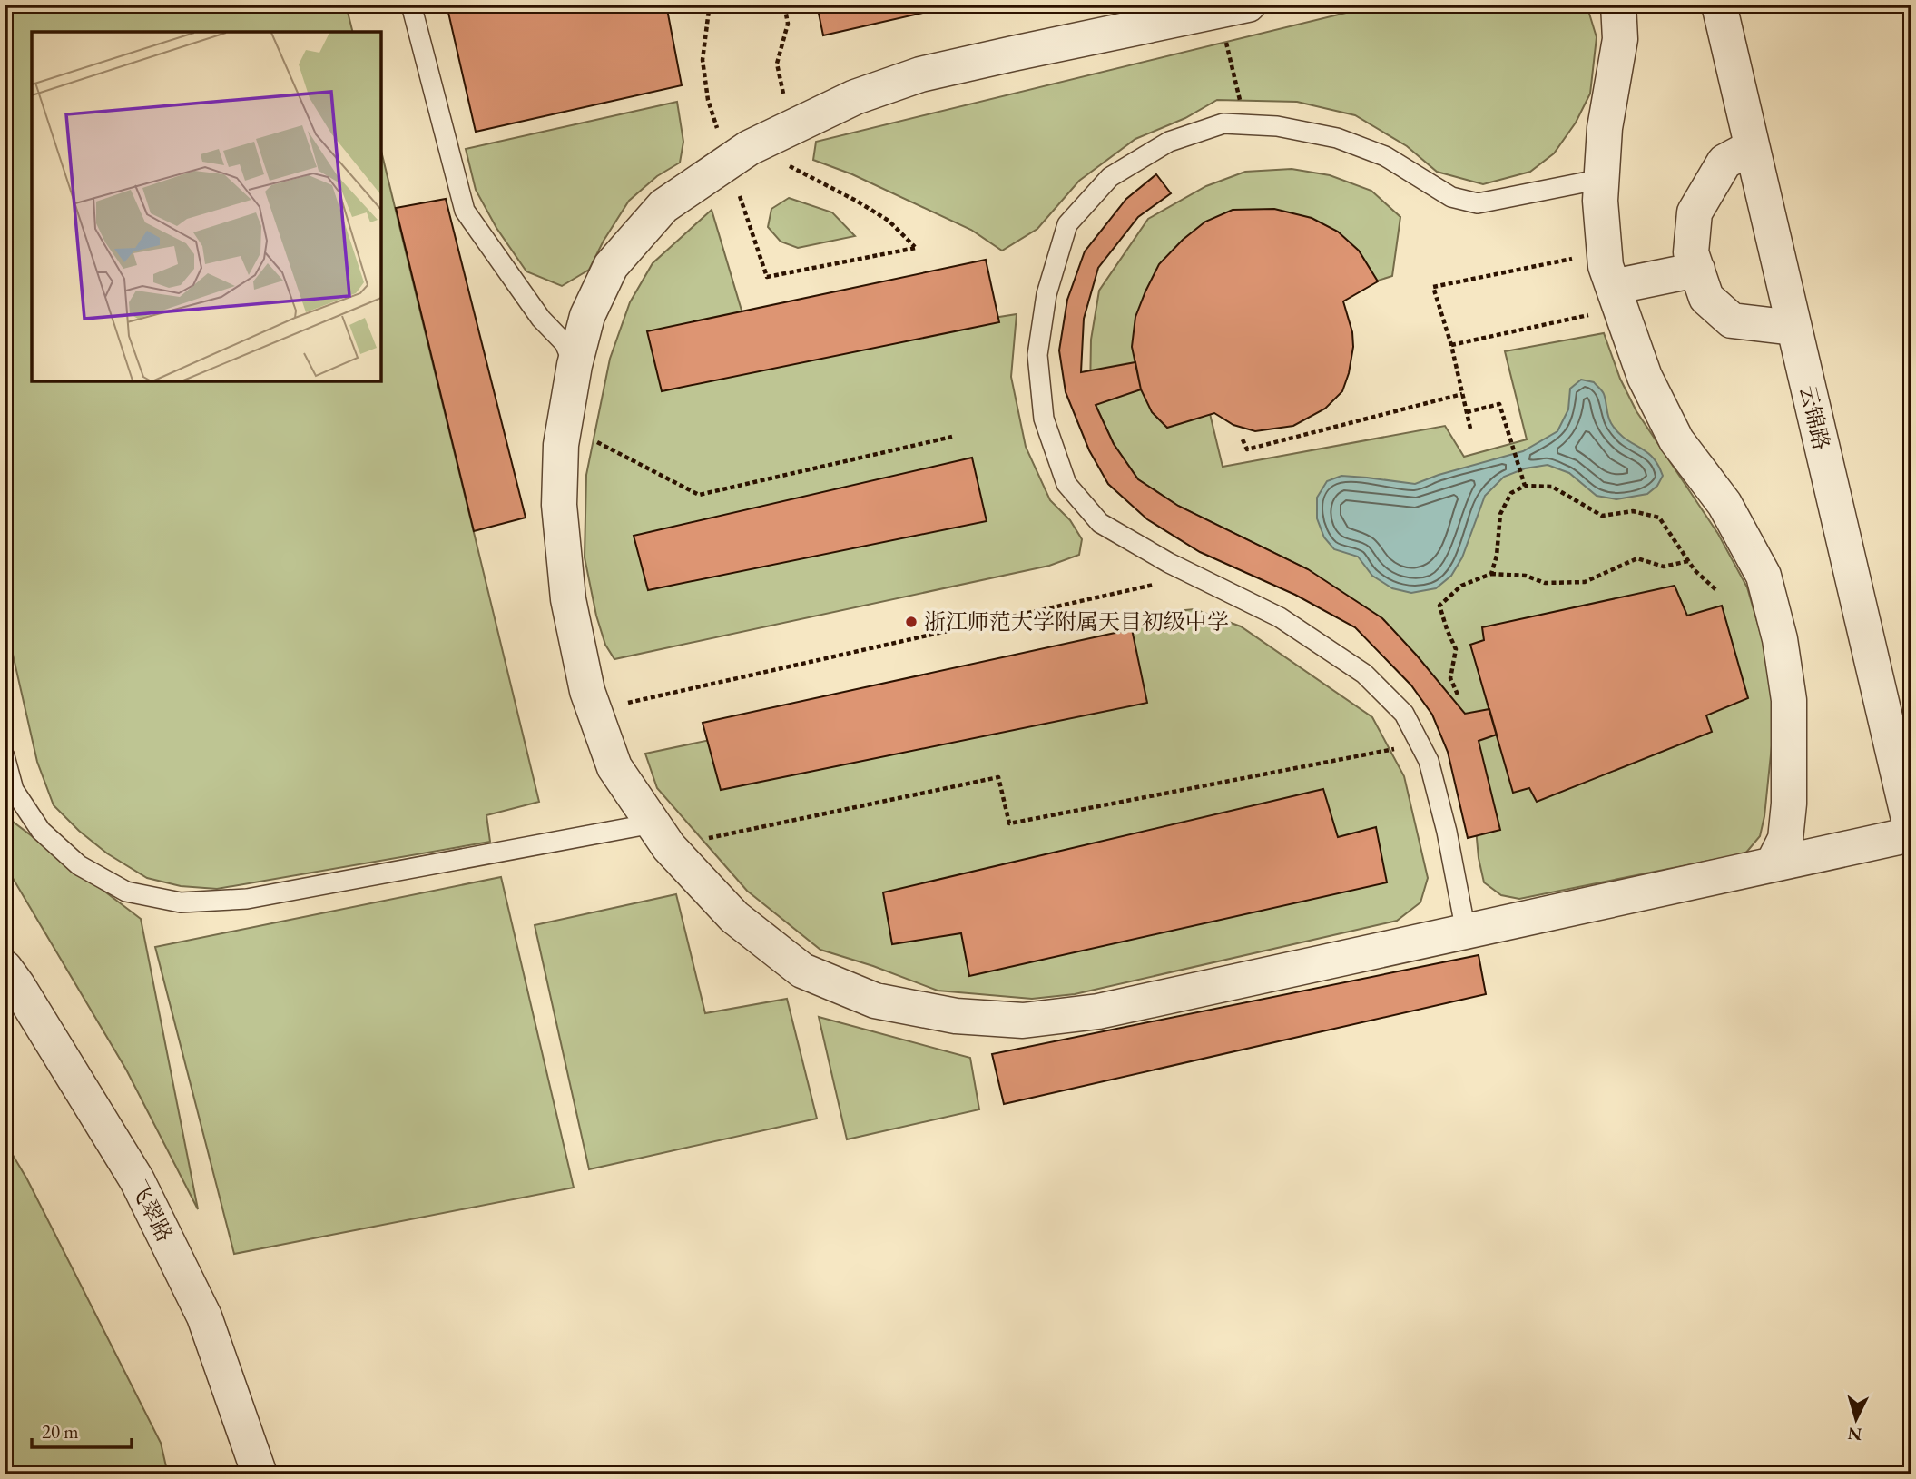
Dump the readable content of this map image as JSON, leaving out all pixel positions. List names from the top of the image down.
{
  "streets": {
    "street": ["云锦路", "飞翠路"]
  },
  "places": ["浙江师范大学附属天目初级中学"],
  "scale_bar": "20 m",
  "north": "bottom"
}
